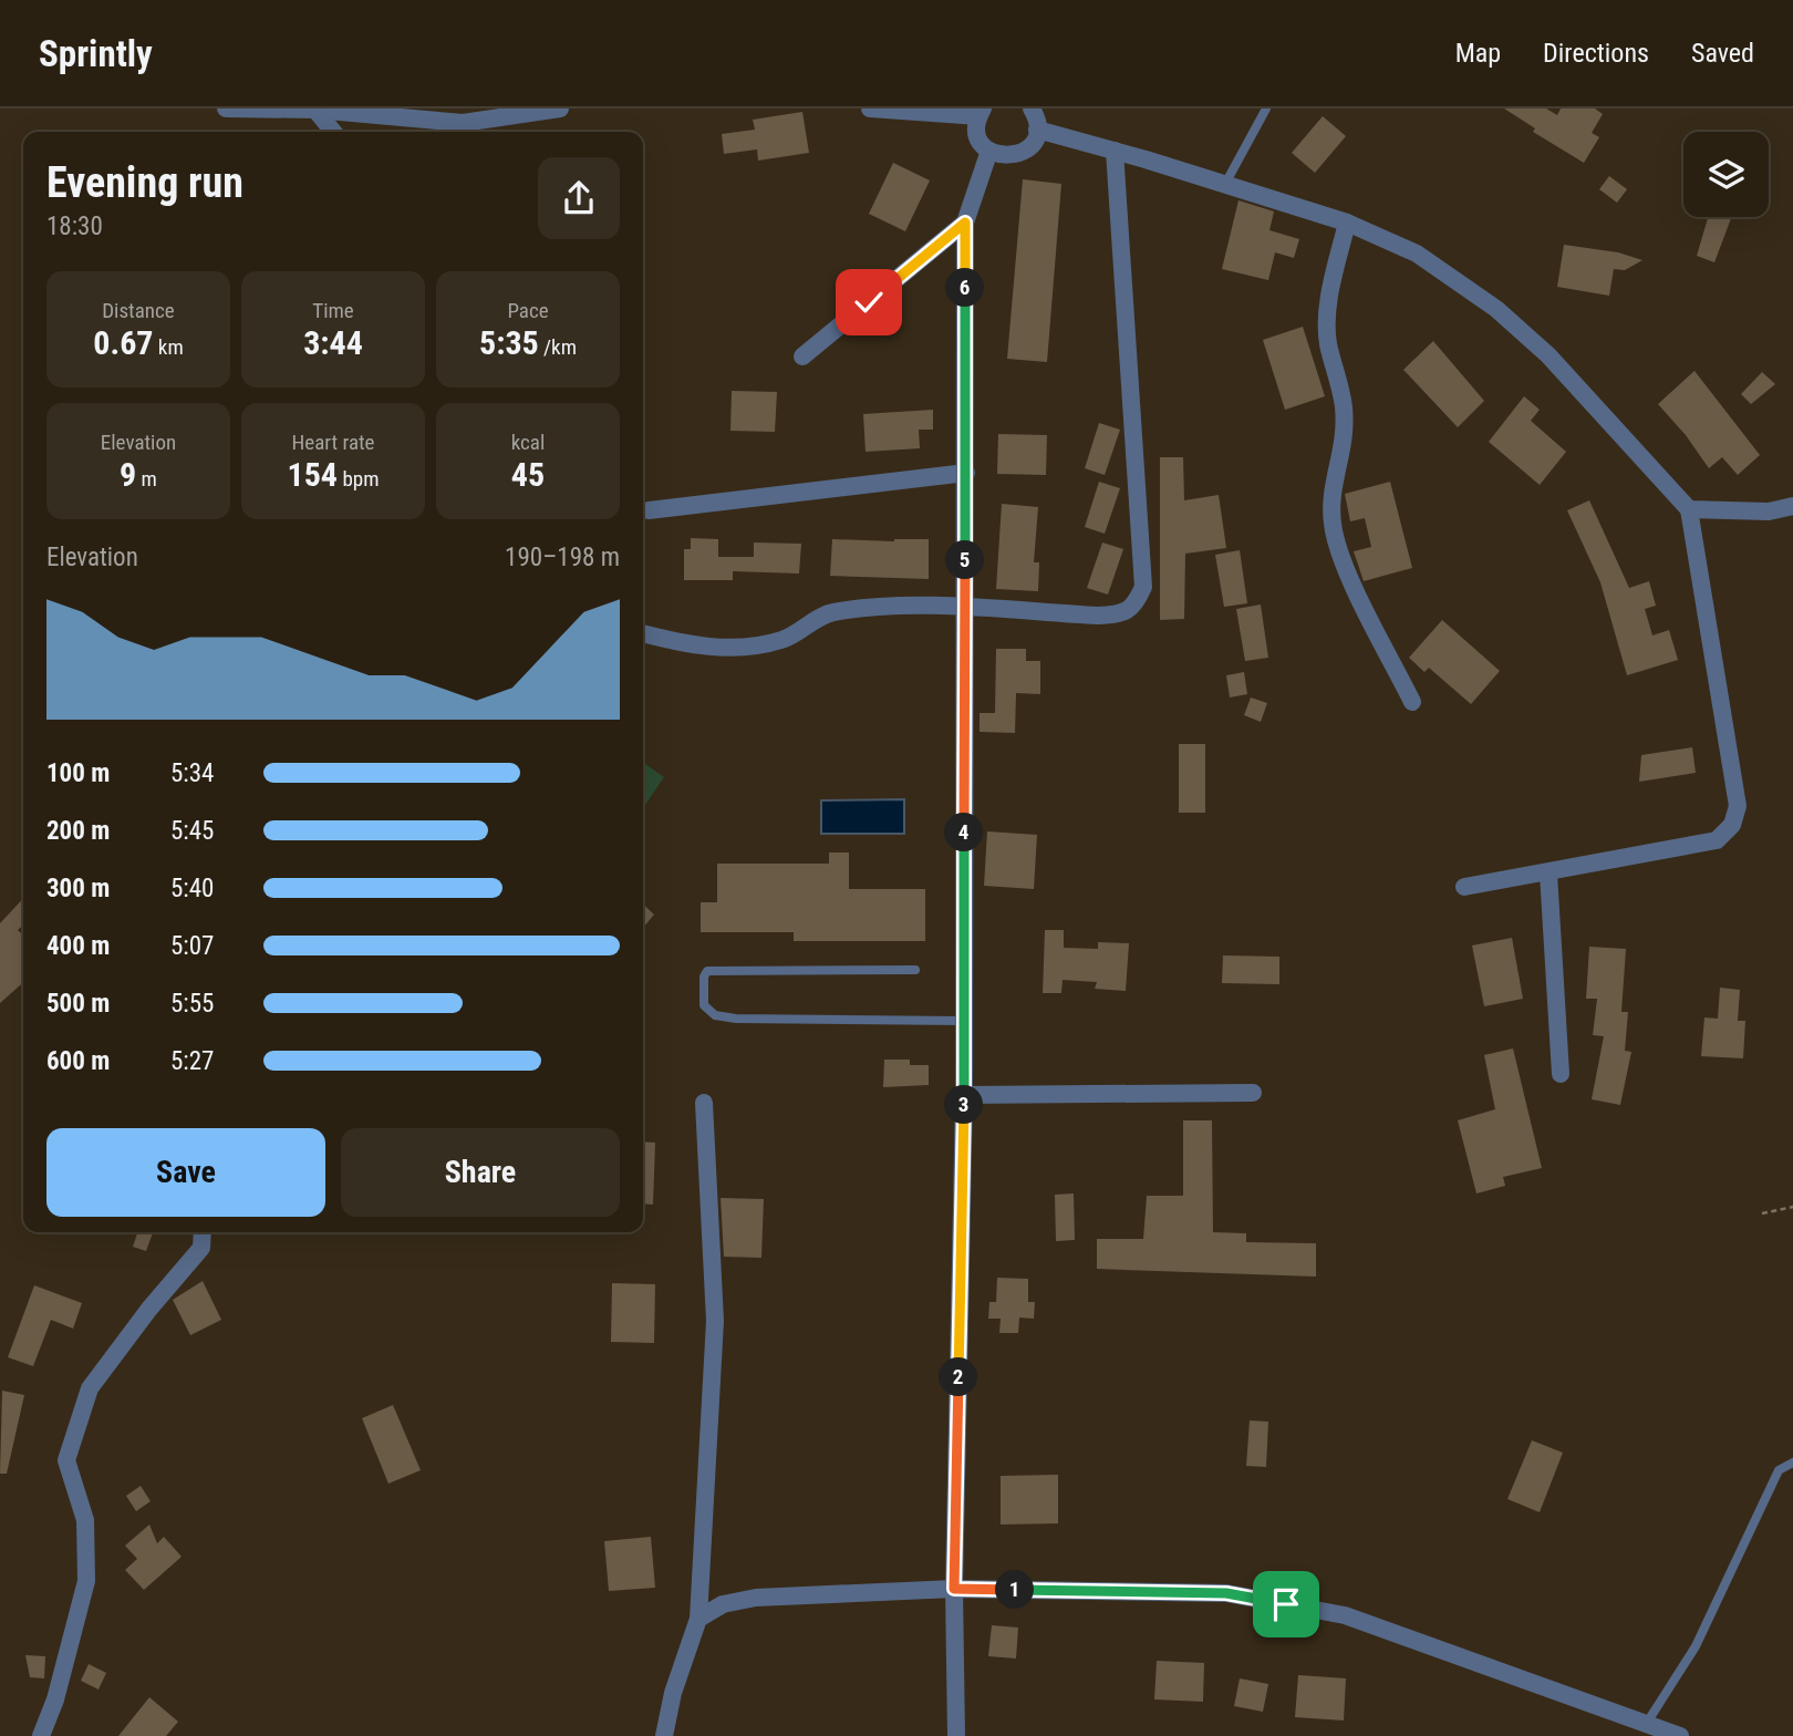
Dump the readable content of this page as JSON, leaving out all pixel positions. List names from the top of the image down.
{
  "page": {
    "header": "Sprintly",
    "nav": ["Map", "Directions", "Saved"],
    "heading": ["Evening run", "18:30"],
    "stats": [
      ["Distance", "0.67 km"],
      ["Time", "3:44"],
      ["Pace", "5:35 /km"],
      ["Elevation", "9 m"],
      ["Heart rate", "154 bpm"],
      ["kcal", "45"]
    ],
    "pins": [
      "6",
      "5",
      "4",
      "3",
      "2",
      "1"
    ],
    "chart": ["Elevation", "190–198 m"],
    "list": [
      {
        "name": "100 m",
        "note": "5:34"
      },
      {
        "name": "200 m",
        "note": "5:45"
      },
      {
        "name": "300 m",
        "note": "5:40"
      },
      {
        "name": "400 m",
        "note": "5:07"
      },
      {
        "name": "500 m",
        "note": "5:55"
      },
      {
        "name": "600 m",
        "note": "5:27"
      }
    ],
    "buttons": ["Save", "Share"]
  }
}
